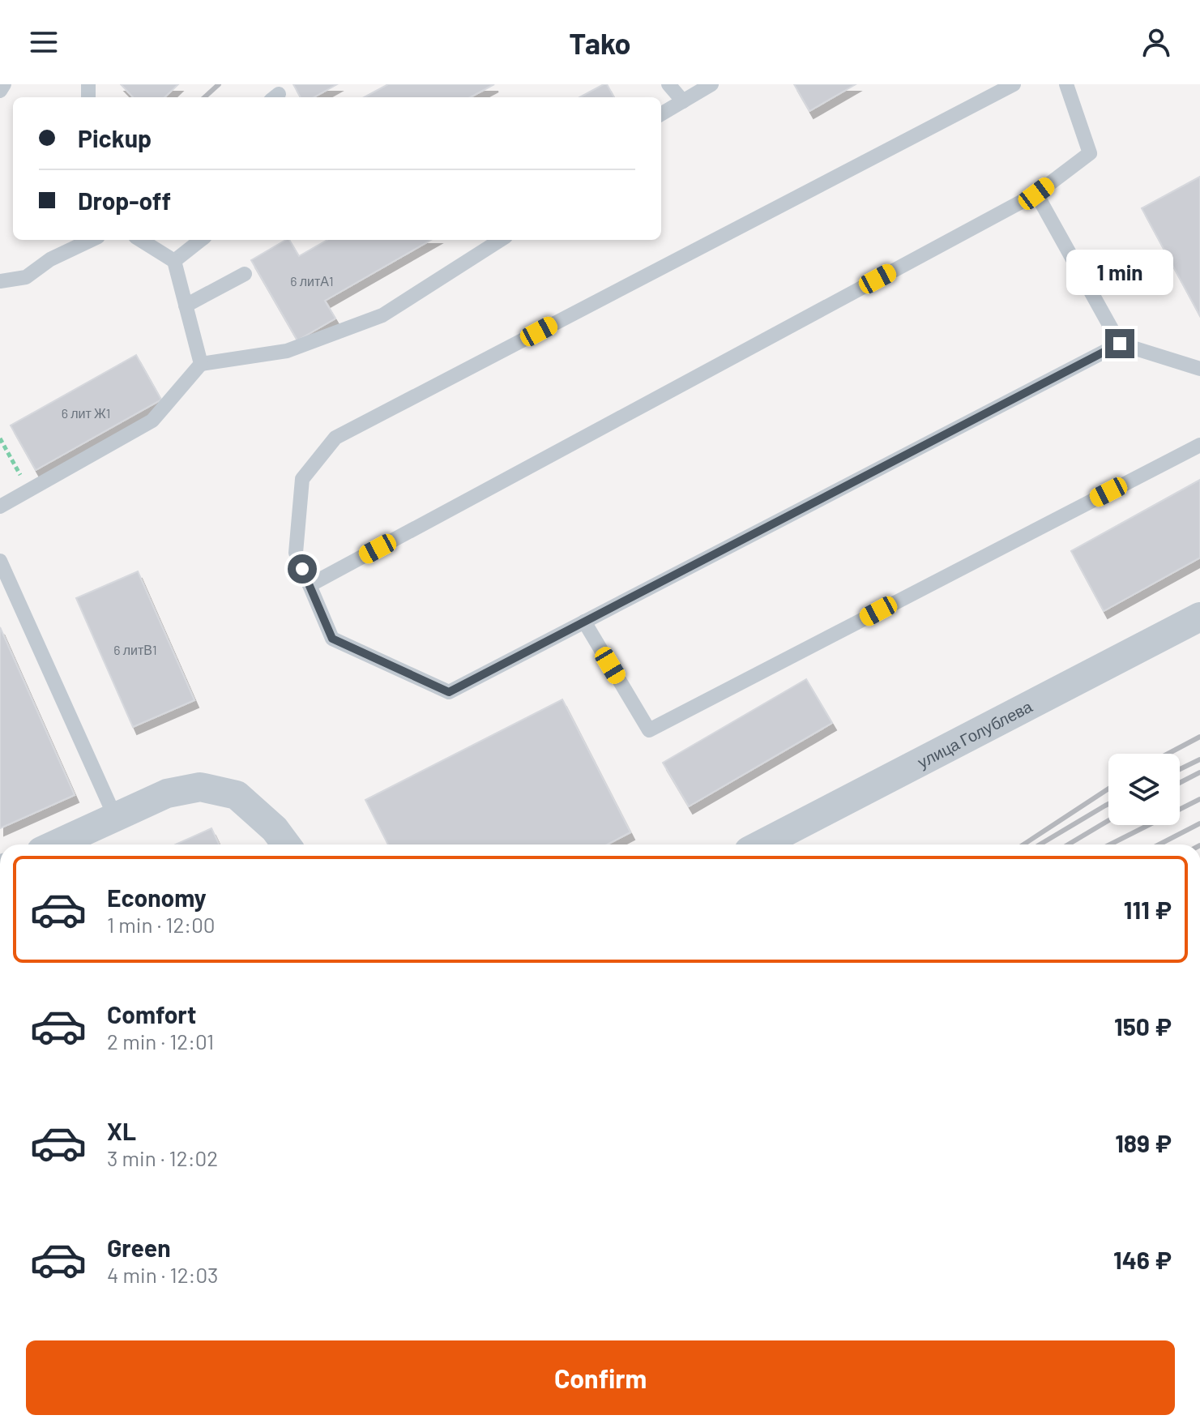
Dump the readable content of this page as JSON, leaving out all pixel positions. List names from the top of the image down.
{
  "streets": {
    "street": ["улица Голублева"]
  },
  "house_numbers": ["6 литА1", "6 лит Ж1", "6 литВ1"],
  "page": {
    "header": "Tako",
    "banner": ["Pickup", "Drop-off"],
    "bubble": "1 min",
    "list": [
      {
        "name": "Economy",
        "note": "1 min · 12:00",
        "value": "111 ₽"
      },
      {
        "name": "Comfort",
        "note": "2 min · 12:01",
        "value": "150 ₽"
      },
      {
        "name": "XL",
        "note": "3 min · 12:02",
        "value": "189 ₽"
      },
      {
        "name": "Green",
        "note": "4 min · 12:03",
        "value": "146 ₽"
      }
    ],
    "buttons": "Confirm"
  }
}
